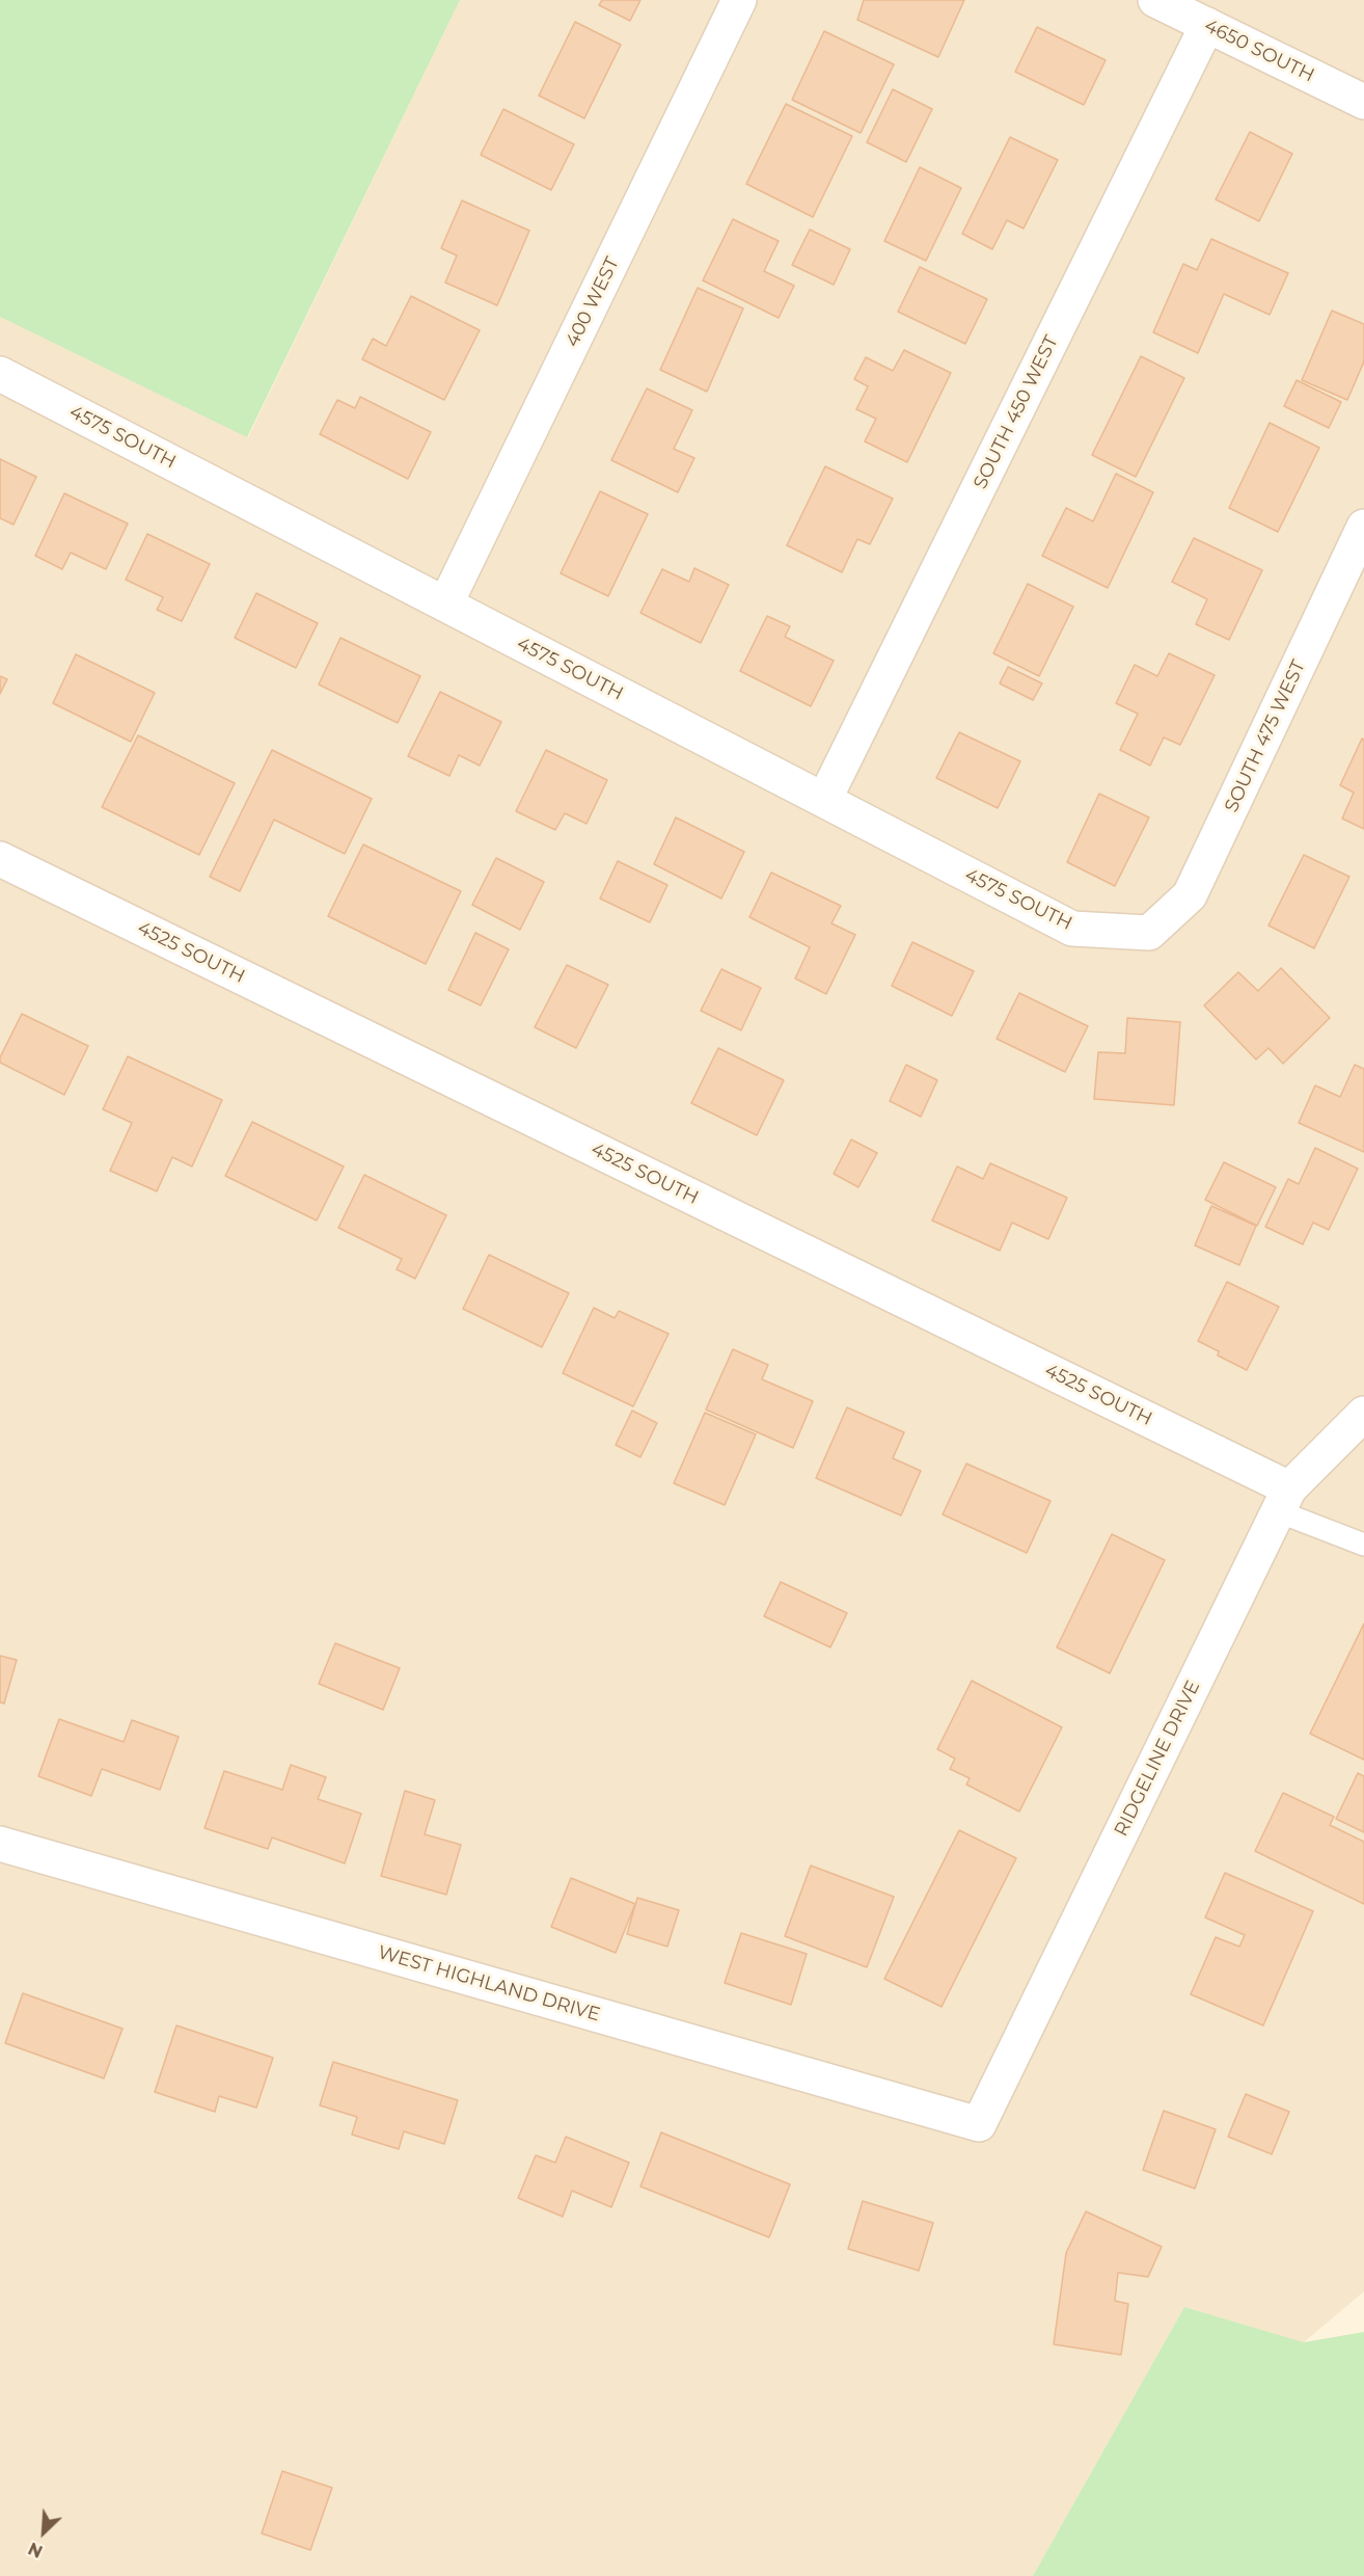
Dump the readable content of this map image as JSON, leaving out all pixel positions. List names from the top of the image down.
{
  "streets": {
    "street": [
      "4650 SOUTH",
      "400 WEST",
      "SOUTH 450 WEST",
      "4575 SOUTH",
      "SOUTH 475 WEST",
      "4525 SOUTH",
      "RIDGELINE DRIVE",
      "WEST HIGHLAND DRIVE"
    ]
  },
  "crossings": [
    ["4650 SOUTH", "SOUTH 450 WEST"],
    ["400 WEST", "4575 SOUTH"],
    ["SOUTH 450 WEST", "4575 SOUTH"],
    ["4575 SOUTH", "SOUTH 475 WEST"],
    ["4525 SOUTH", "RIDGELINE DRIVE"],
    ["RIDGELINE DRIVE", "WEST HIGHLAND DRIVE"]
  ],
  "north": "bottom left"
}
